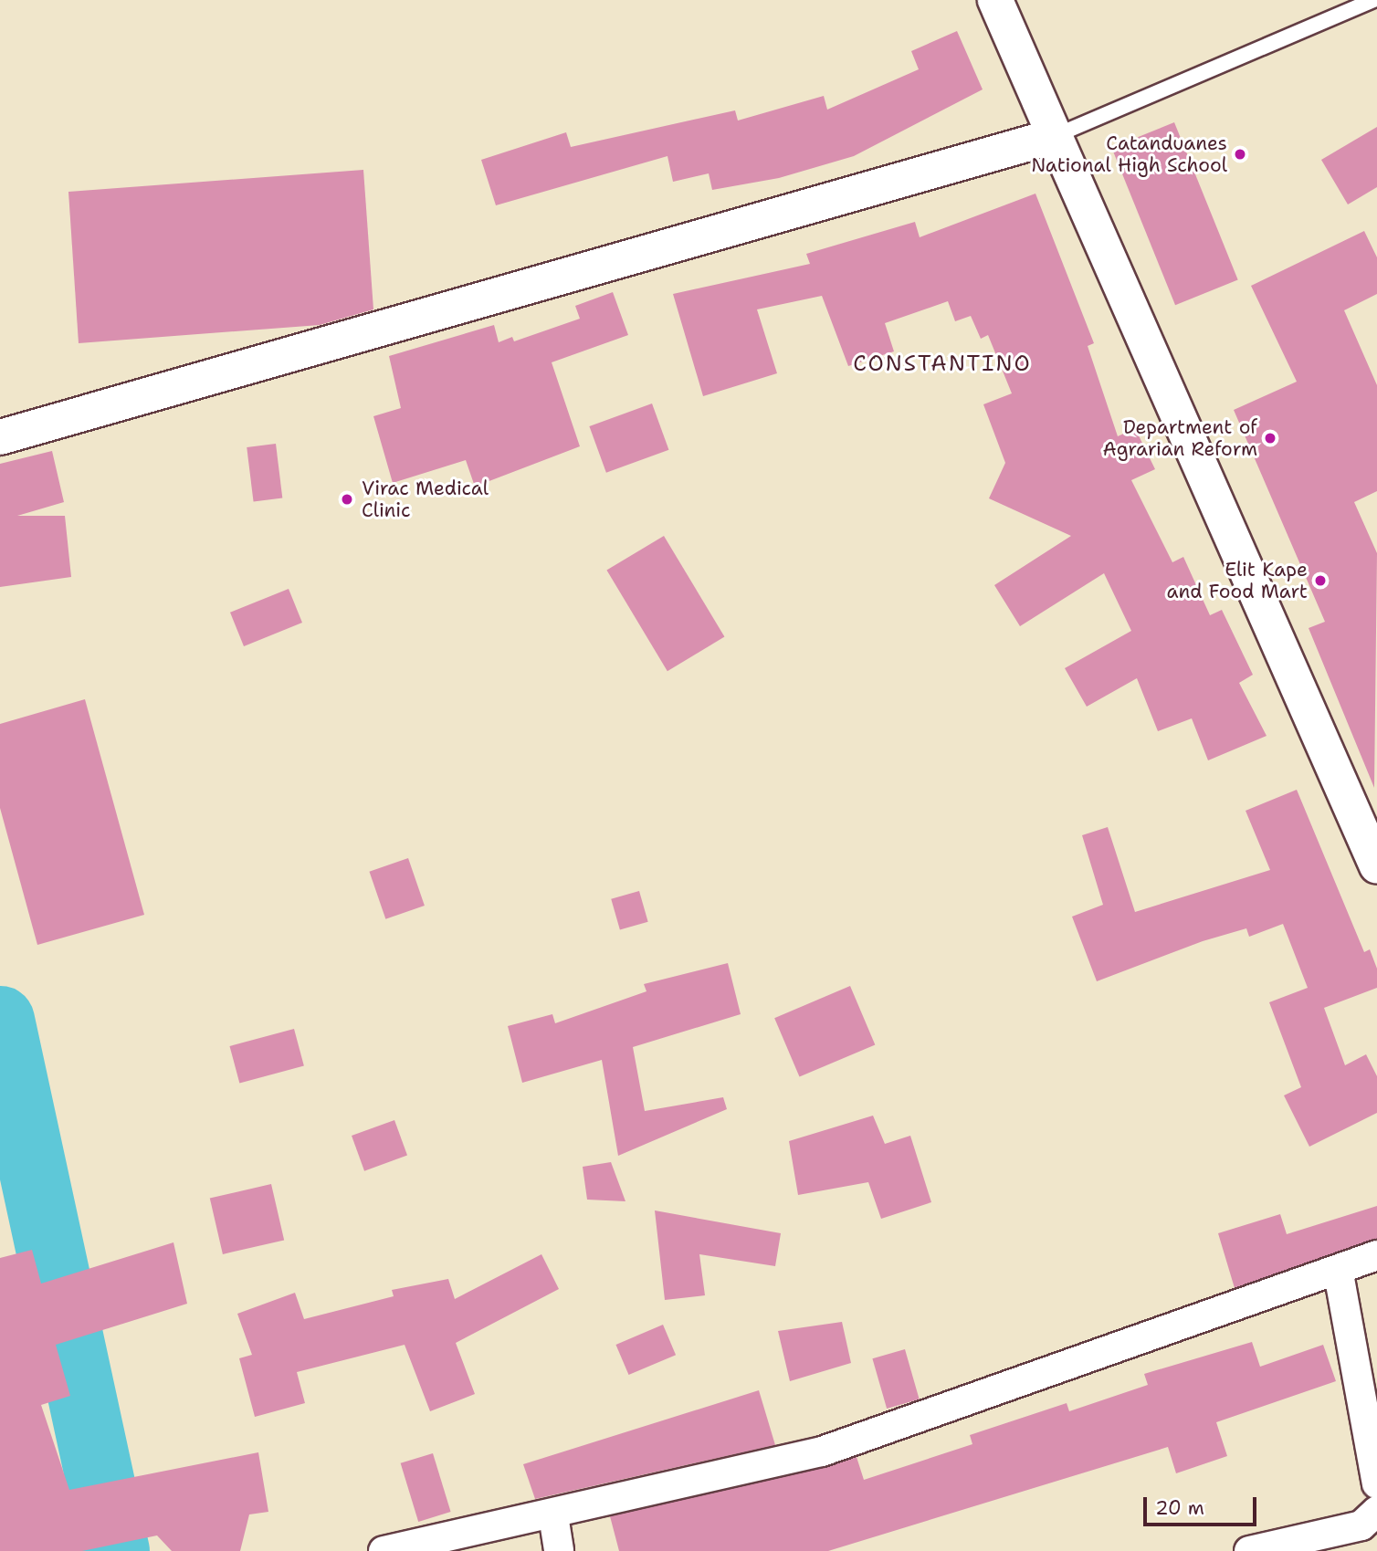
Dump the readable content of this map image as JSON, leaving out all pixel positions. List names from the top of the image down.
{
  "districts": ["CONSTANTINO"],
  "places": [
    "Catanduanes National High School",
    "Department of Agrarian Reform",
    "Virac Medical Clinic",
    "Elit Kape and Food Mart"
  ],
  "scale_bar": "20 m"
}
